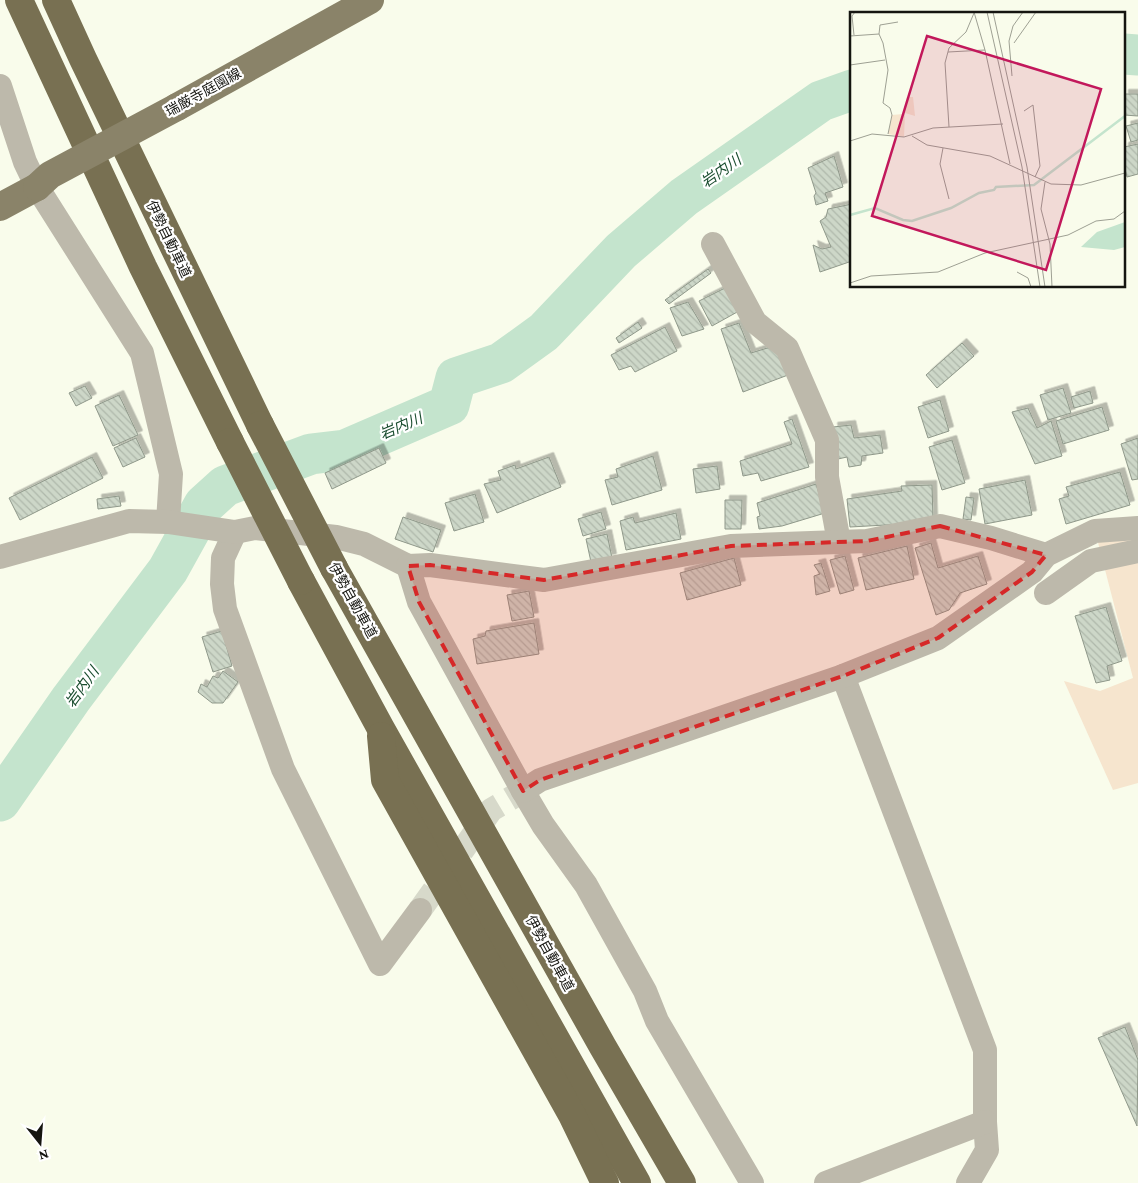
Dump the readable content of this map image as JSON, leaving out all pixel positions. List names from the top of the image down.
{
  "streets": {
    "highway": ["伊勢自動車道"],
    "main road": ["瑞厳寺庭園線"]
  },
  "water": ["岩内川"],
  "north": "bottom"
}
